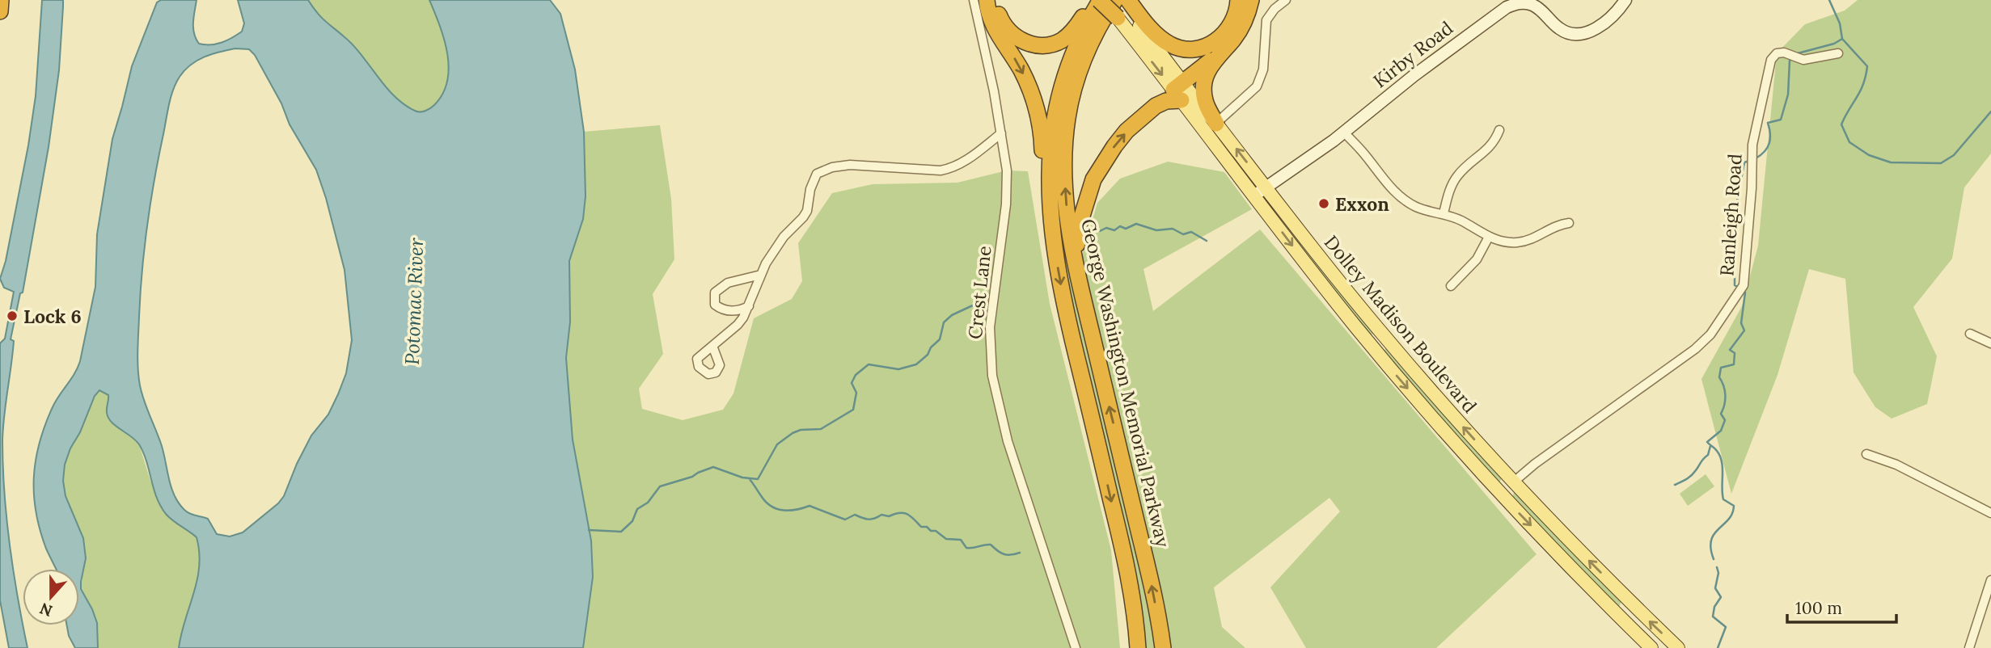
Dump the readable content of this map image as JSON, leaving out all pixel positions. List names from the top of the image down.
{
  "streets": {
    "highway": ["George Washington Memorial Parkway"],
    "main road": ["Kirby Road", "Dolley Madison Boulevard"],
    "street": ["Ranleigh Road", "Crest Lane"]
  },
  "crossings": [
    ["Kirby Road", "Dolley Madison Boulevard"],
    ["Ranleigh Road", "Dolley Madison Boulevard"],
    ["Dolley Madison Boulevard", "George Washington Memorial Parkway"]
  ],
  "water": ["Potomac River"],
  "places": ["Exxon", "Lock 6"],
  "scale_bar": "100 m",
  "north": "bottom"
}
